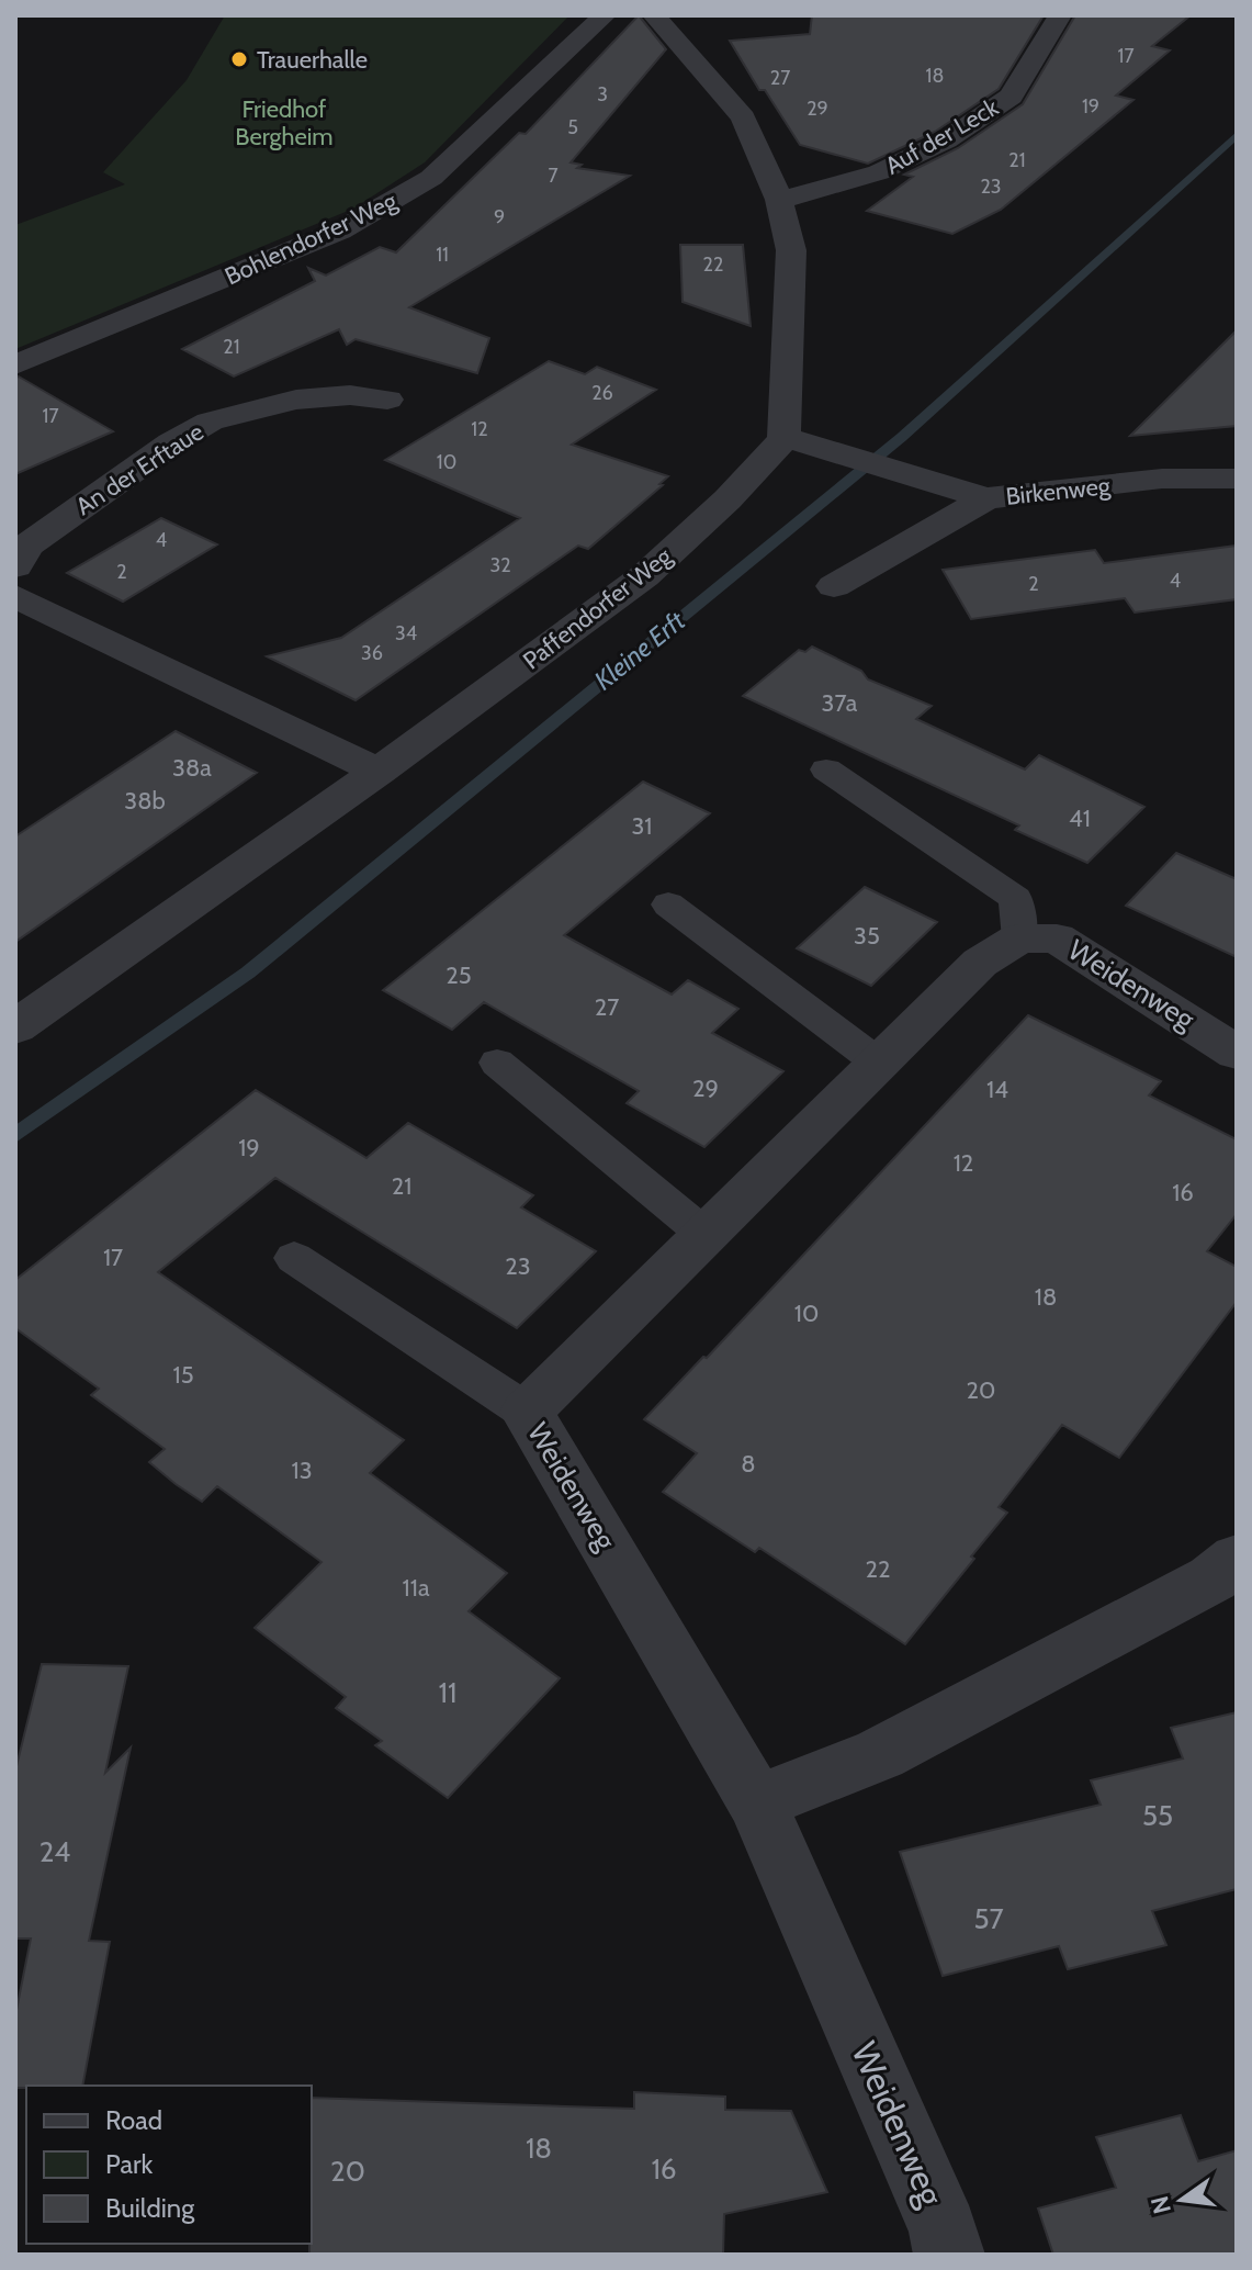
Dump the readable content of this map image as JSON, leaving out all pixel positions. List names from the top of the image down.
{
  "streets": {
    "street": [
      "Auf der Leck",
      "Bohlendorfer Weg",
      "An der Erftaue",
      "Birkenweg",
      "Paffendorfer Weg",
      "Weidenweg"
    ]
  },
  "crossings": [
    ["Birkenweg", "Paffendorfer Weg"]
  ],
  "water": ["Kleine Erft"],
  "parks": ["Friedhof Bergheim"],
  "places": ["Trauerhalle"],
  "house_numbers": [
    "17",
    "18",
    "27",
    "3",
    "19",
    "29",
    "5",
    "21",
    "7",
    "23",
    "9",
    "11",
    "22",
    "21",
    "26",
    "17",
    "12",
    "10",
    "4",
    "32",
    "2",
    "4",
    "2",
    "34",
    "36",
    "37a",
    "38a",
    "38b",
    "41",
    "31",
    "35",
    "25",
    "27",
    "29",
    "14",
    "19",
    "12",
    "21",
    "16",
    "17",
    "23",
    "18",
    "10",
    "15",
    "20",
    "8",
    "13",
    "22",
    "11a",
    "11",
    "55",
    "24",
    "57",
    "18",
    "16",
    "20"
  ],
  "legend": ["Road", "Park", "Building"],
  "north": "left"
}
